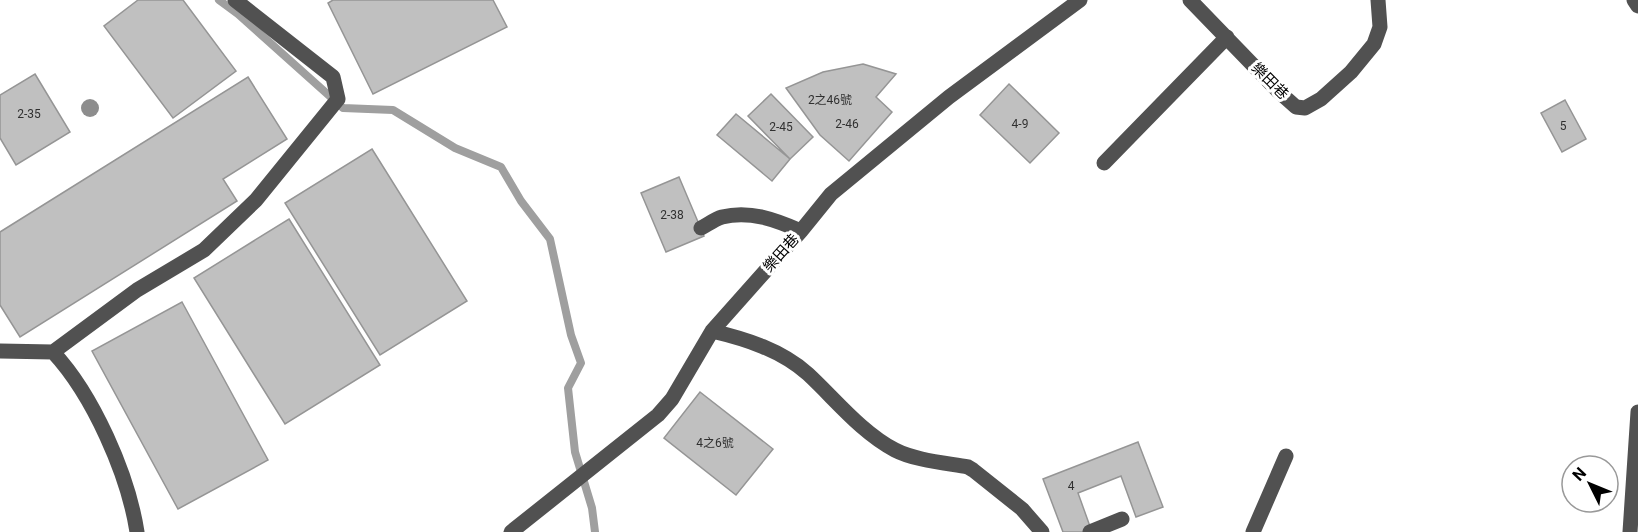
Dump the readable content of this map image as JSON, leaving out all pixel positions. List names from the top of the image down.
{
  "streets": {
    "street": ["樂田巷"]
  },
  "house_numbers": [
    "2之46號",
    "2-35",
    "2-46",
    "4-9",
    "5",
    "2-45",
    "2-38",
    "4之6號",
    "4"
  ],
  "north": "top left"
}
